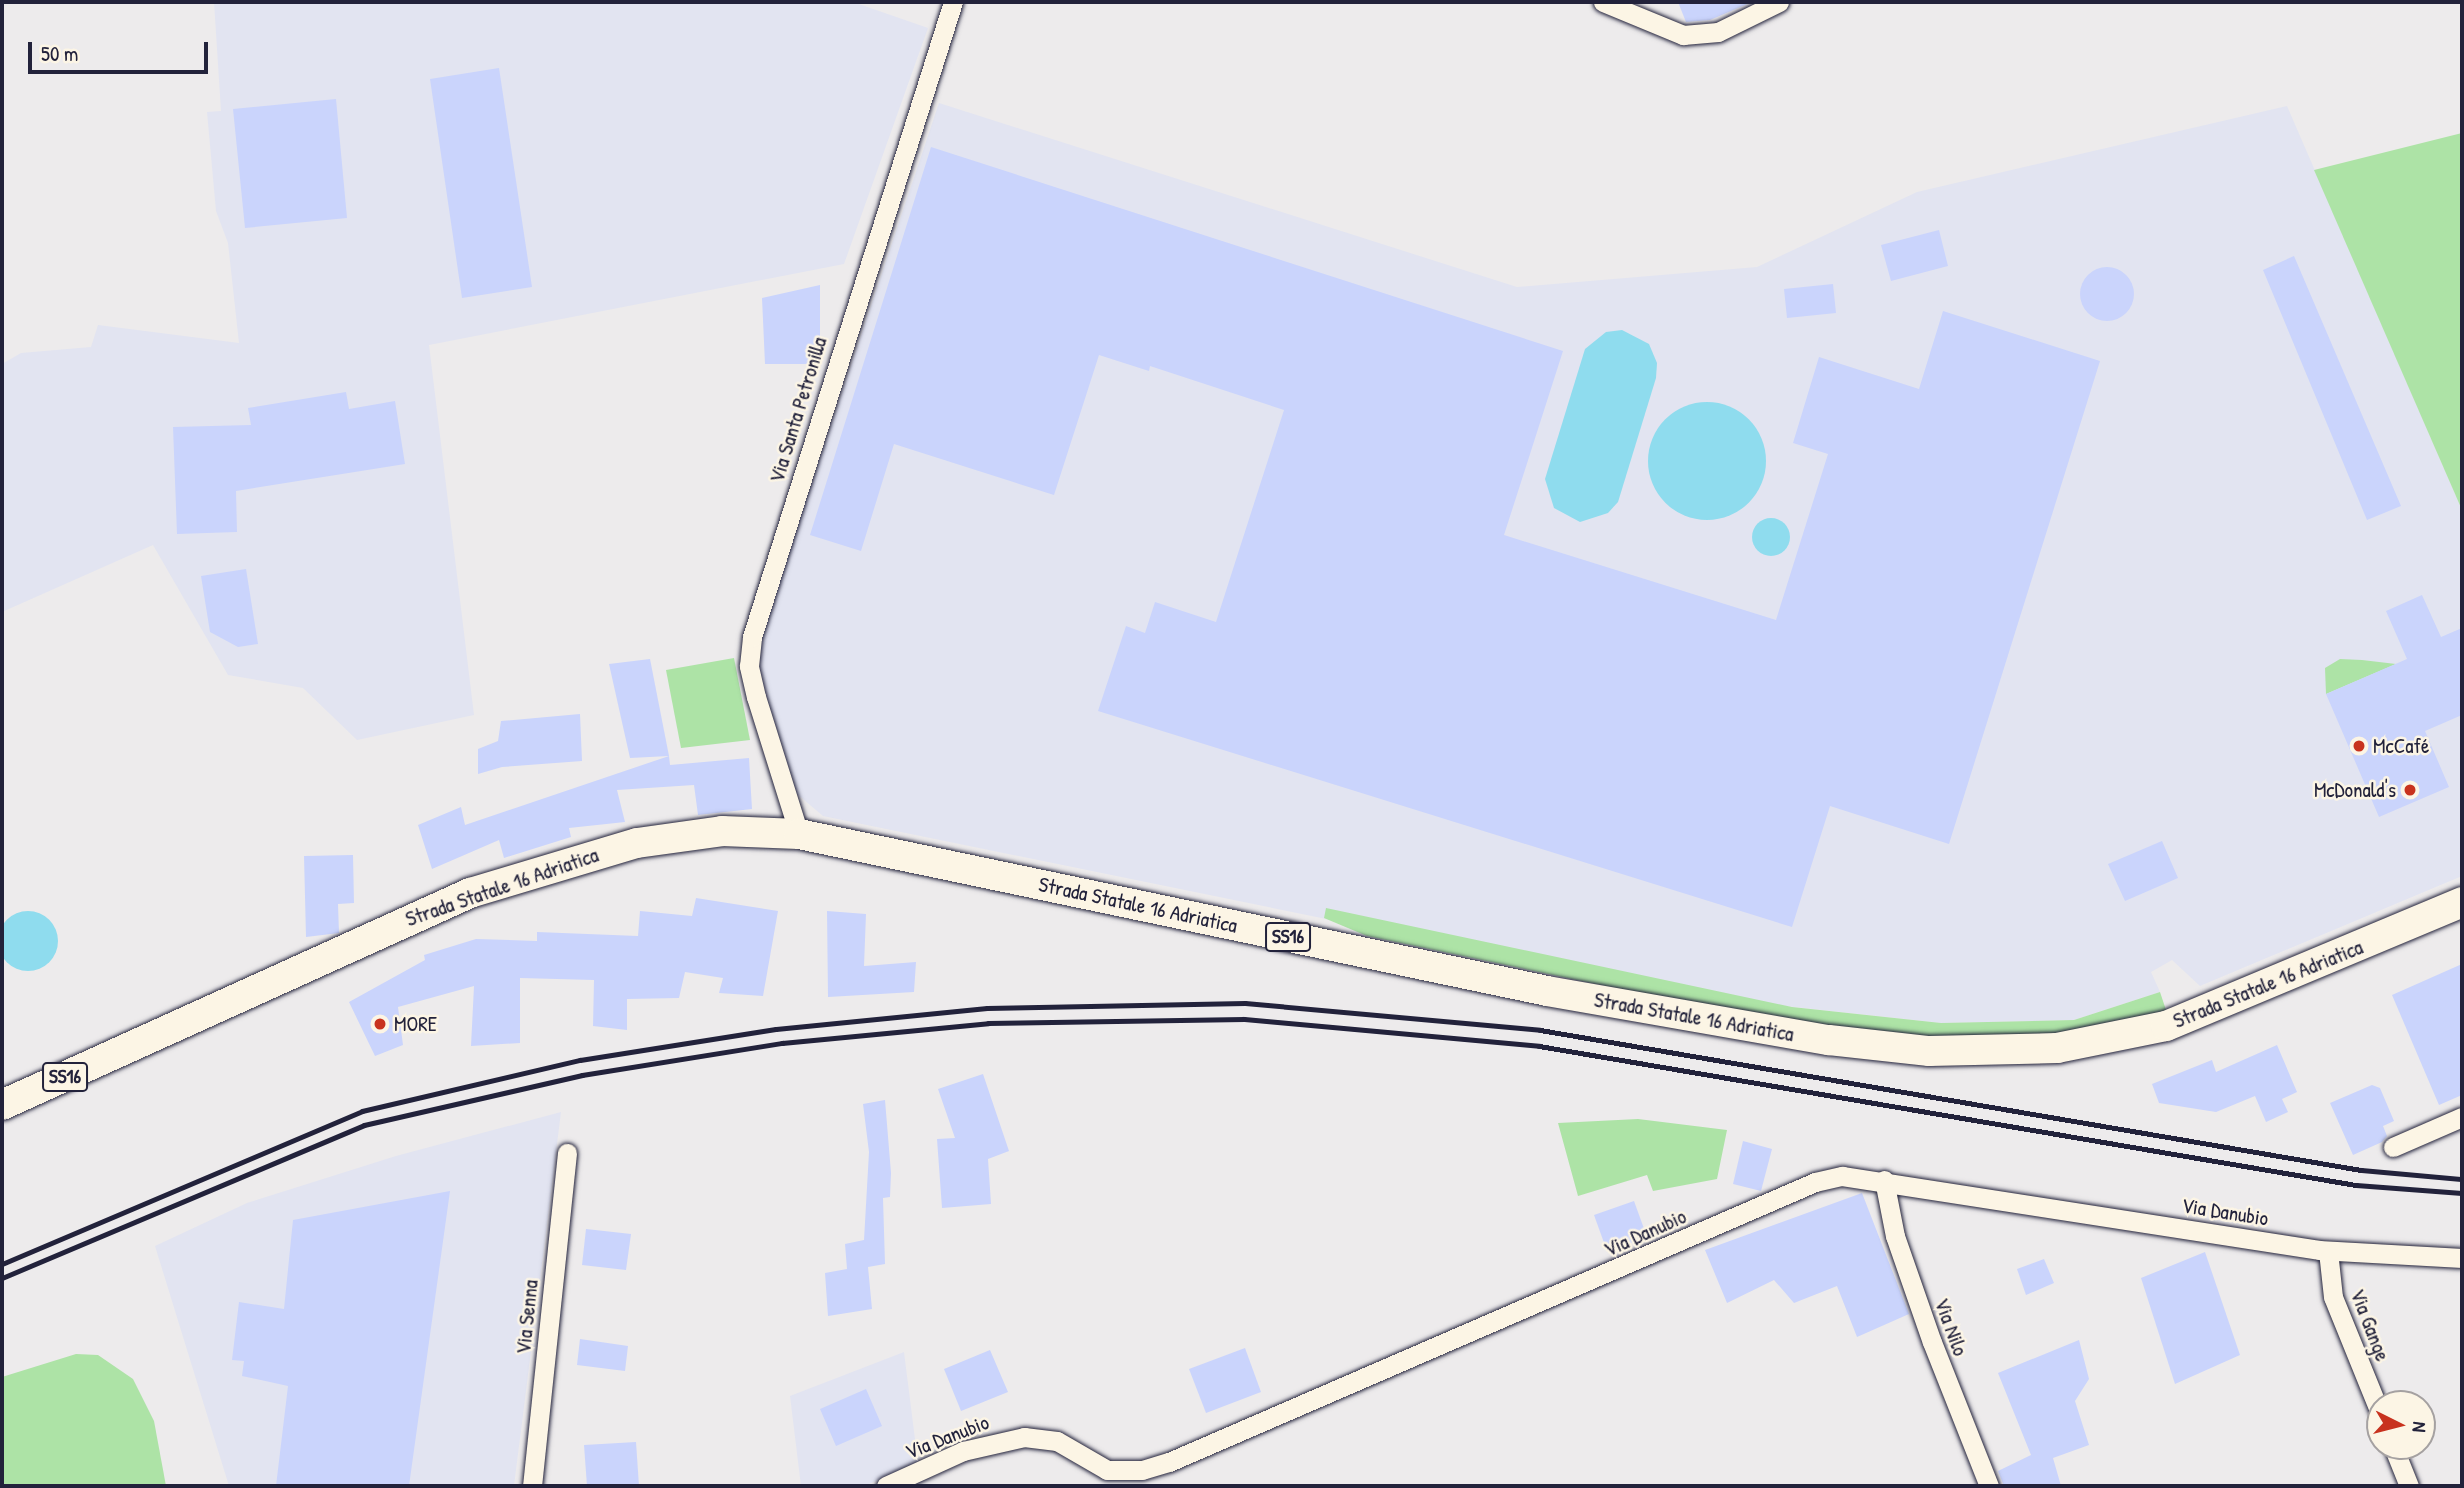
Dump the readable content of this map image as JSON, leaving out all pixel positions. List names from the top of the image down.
{
  "streets": {
    "main road": ["Strada Statale 16 Adriatica", "SS16"],
    "street": [
      "Via Santa Petronilla",
      "Via Danubio",
      "Via Senna",
      "Via Gange",
      "Via Nilo"
    ]
  },
  "crossings": [
    ["Via Santa Petronilla", "Strada Statale 16 Adriatica"],
    ["Via Danubio", "Via Gange"],
    ["Via Danubio", "Via Nilo"]
  ],
  "places": ["McCafé", "McDonald's", "MORE"],
  "scale_bar": "50 m",
  "north": "right"
}
